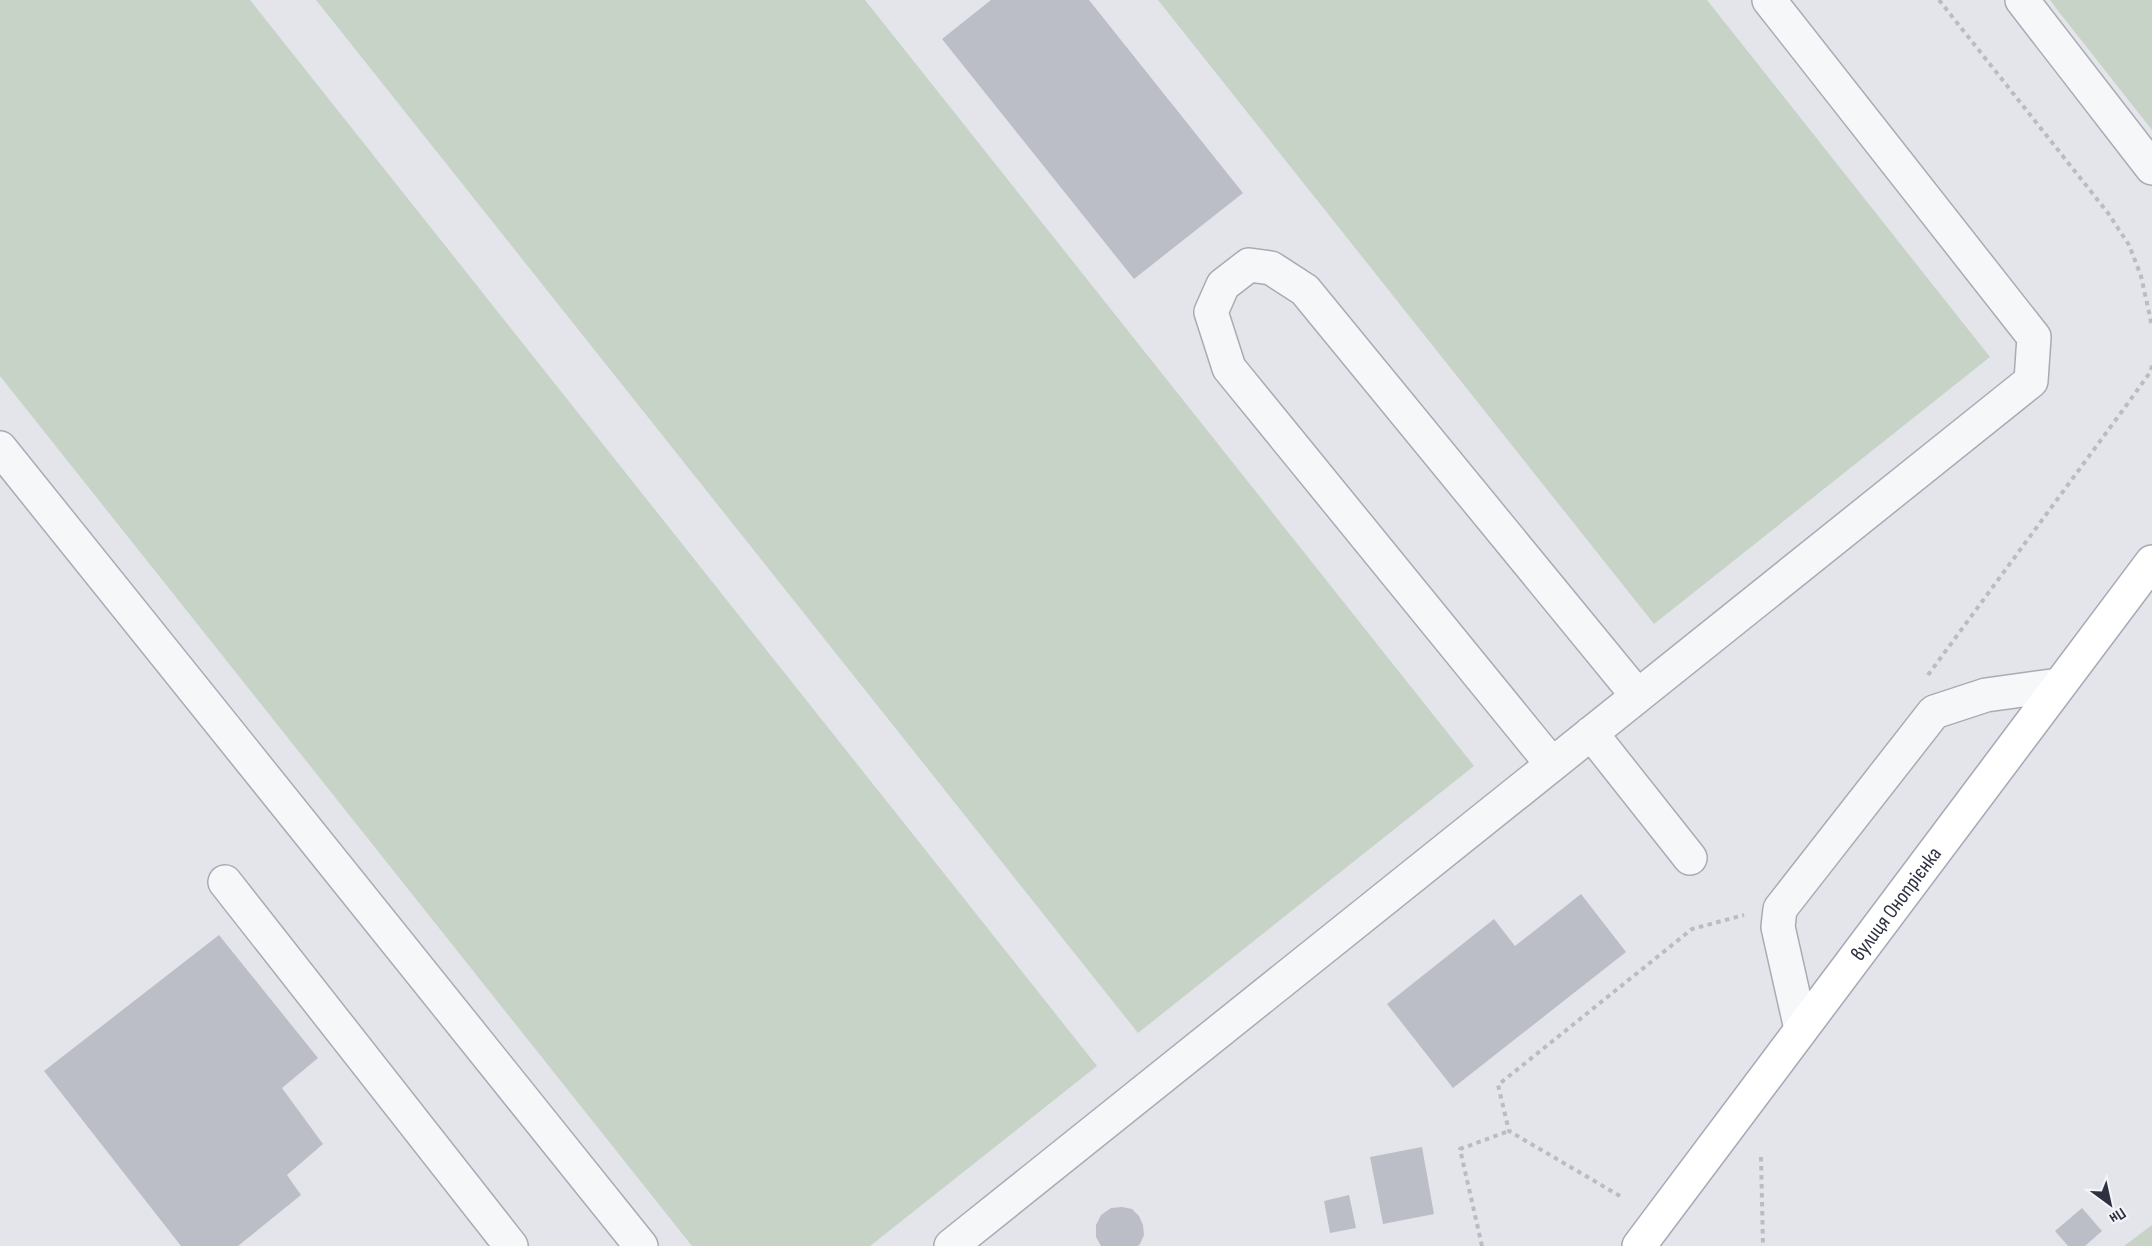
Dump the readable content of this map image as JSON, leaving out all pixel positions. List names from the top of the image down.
{
  "streets": {
    "main road": ["вулиця Онопрієнка"]
  },
  "north": "bottom right"
}
